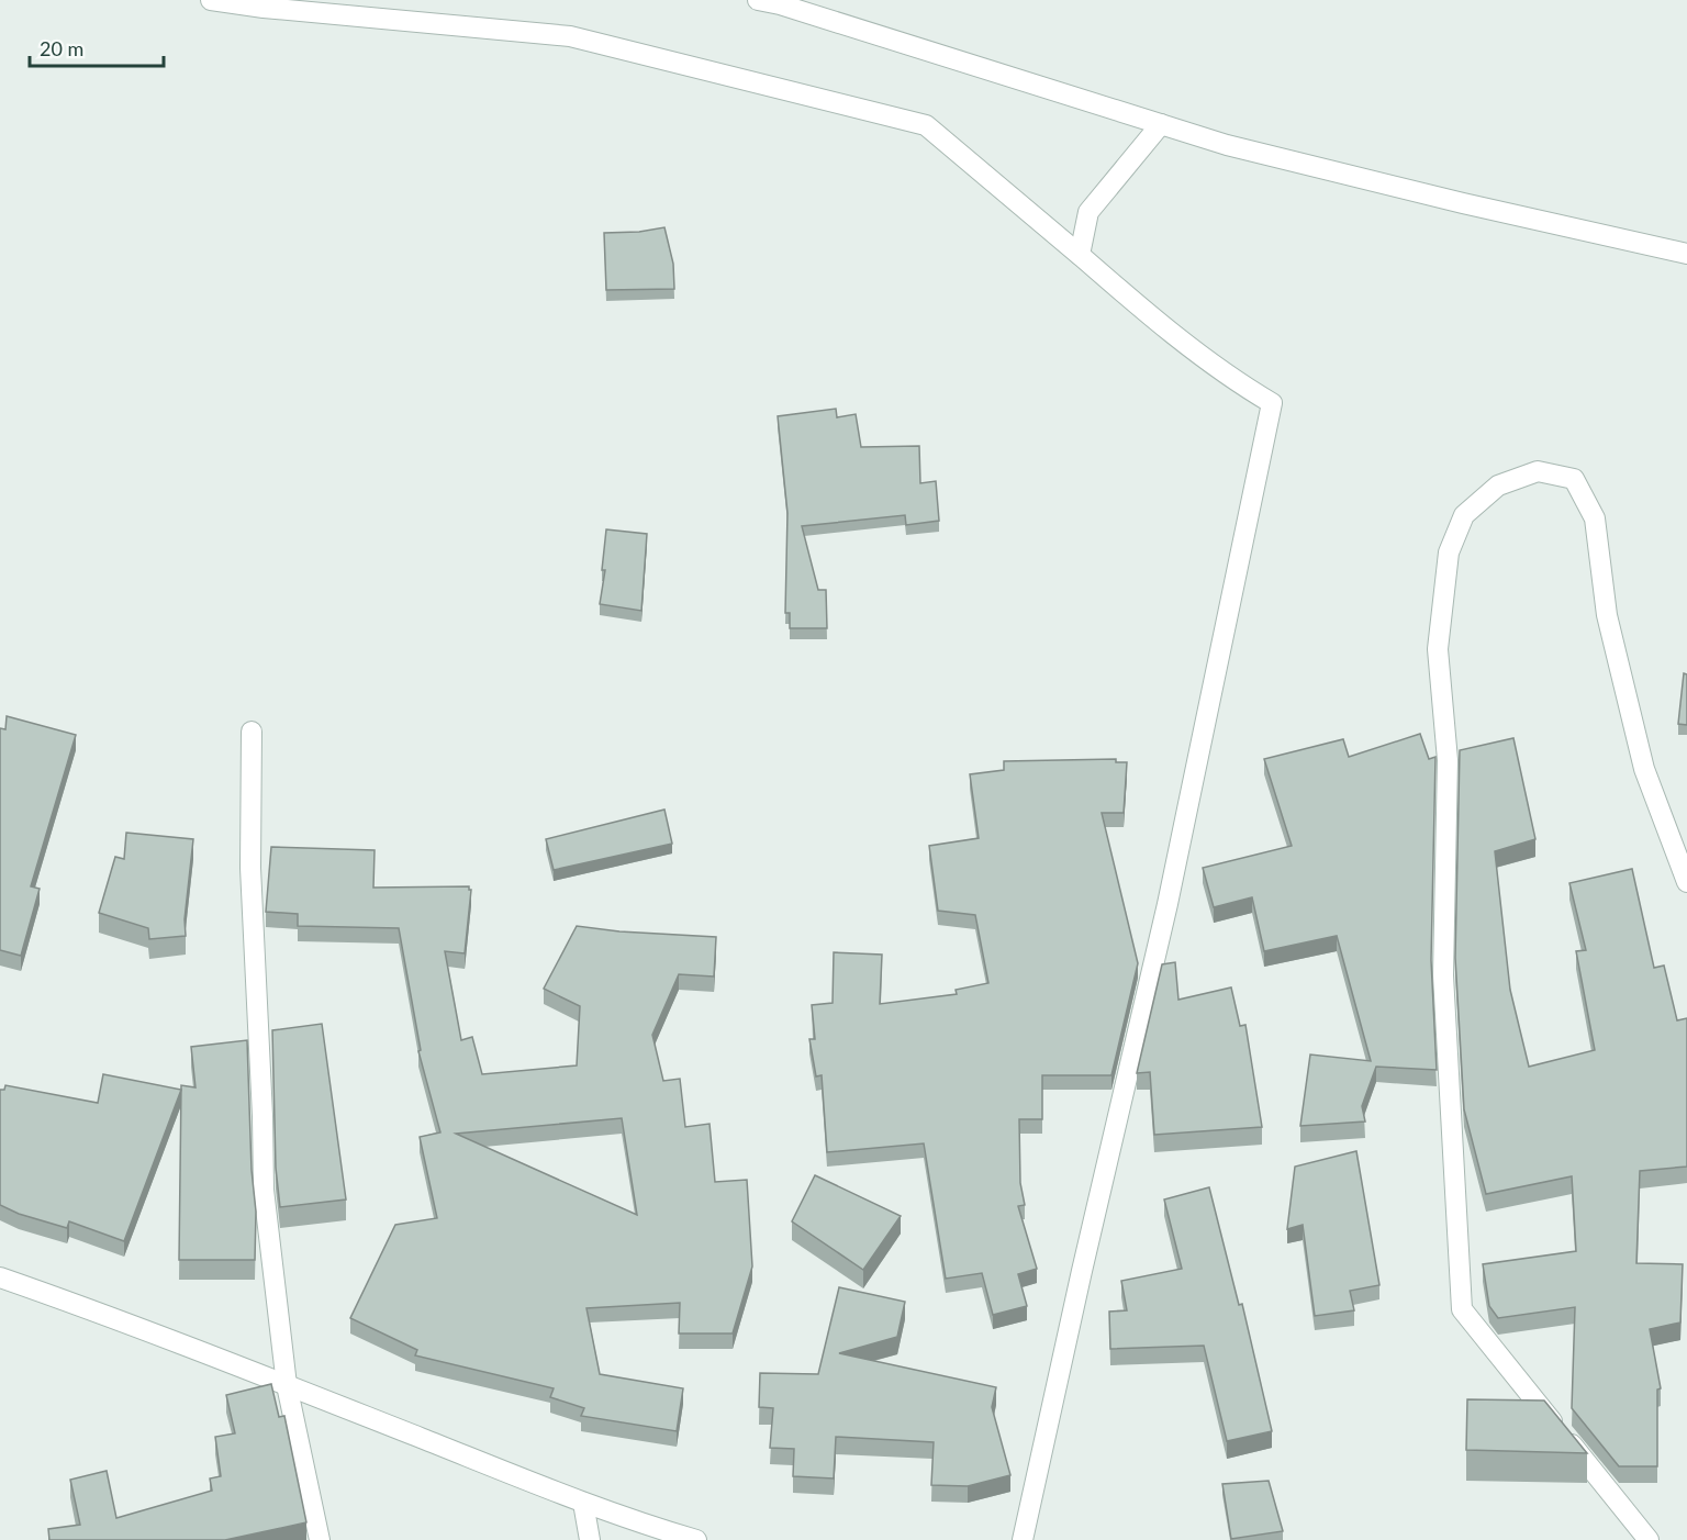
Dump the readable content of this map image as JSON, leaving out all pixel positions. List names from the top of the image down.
{
  "scale_bar": "20 m"
}
